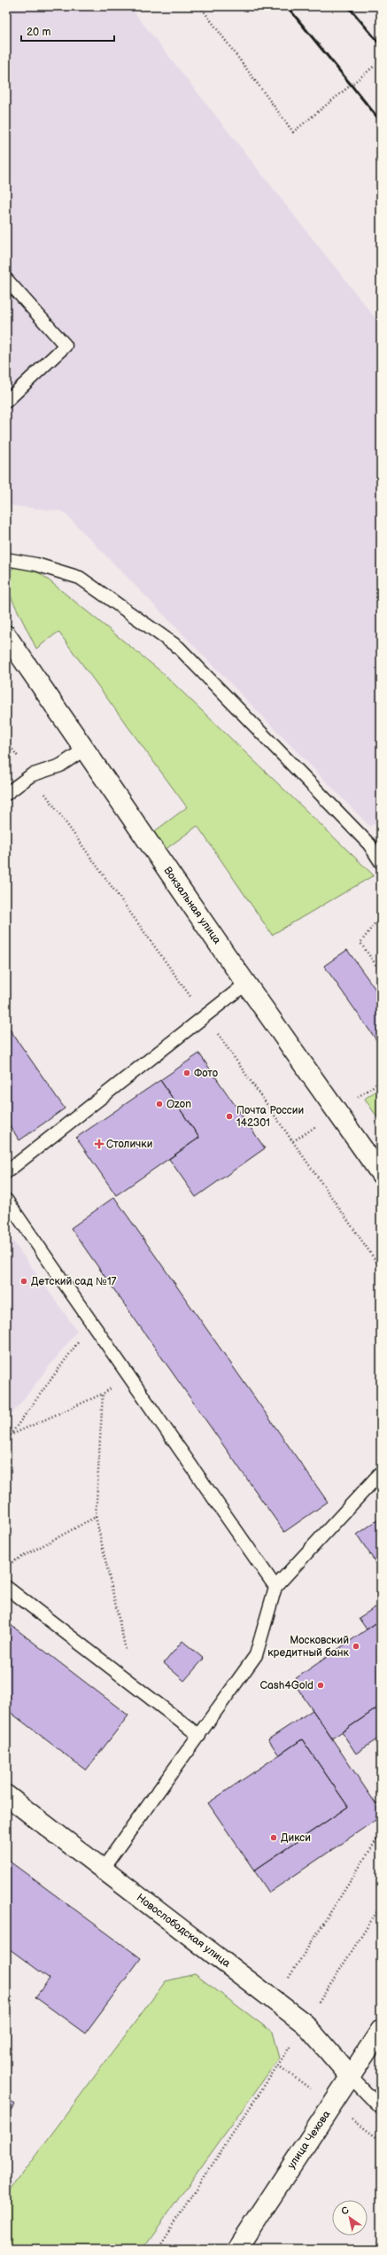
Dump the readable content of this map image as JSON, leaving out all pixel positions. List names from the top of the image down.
{
  "streets": {
    "street": ["Вокзальная улица", "Новослободская улица", "улица Чехова"]
  },
  "crossings": [
    ["Новослободская улица", "улица Чехова"]
  ],
  "places": {
    "other": [
      "Фото",
      "Ozon",
      "Почта России 142301",
      "Детский сад №17",
      "Московский кредитный банк",
      "Cash4Gold",
      "Дикси"
    ],
    "health": ["Столички"]
  },
  "scale_bar": "20 m",
  "north": "top left"
}
